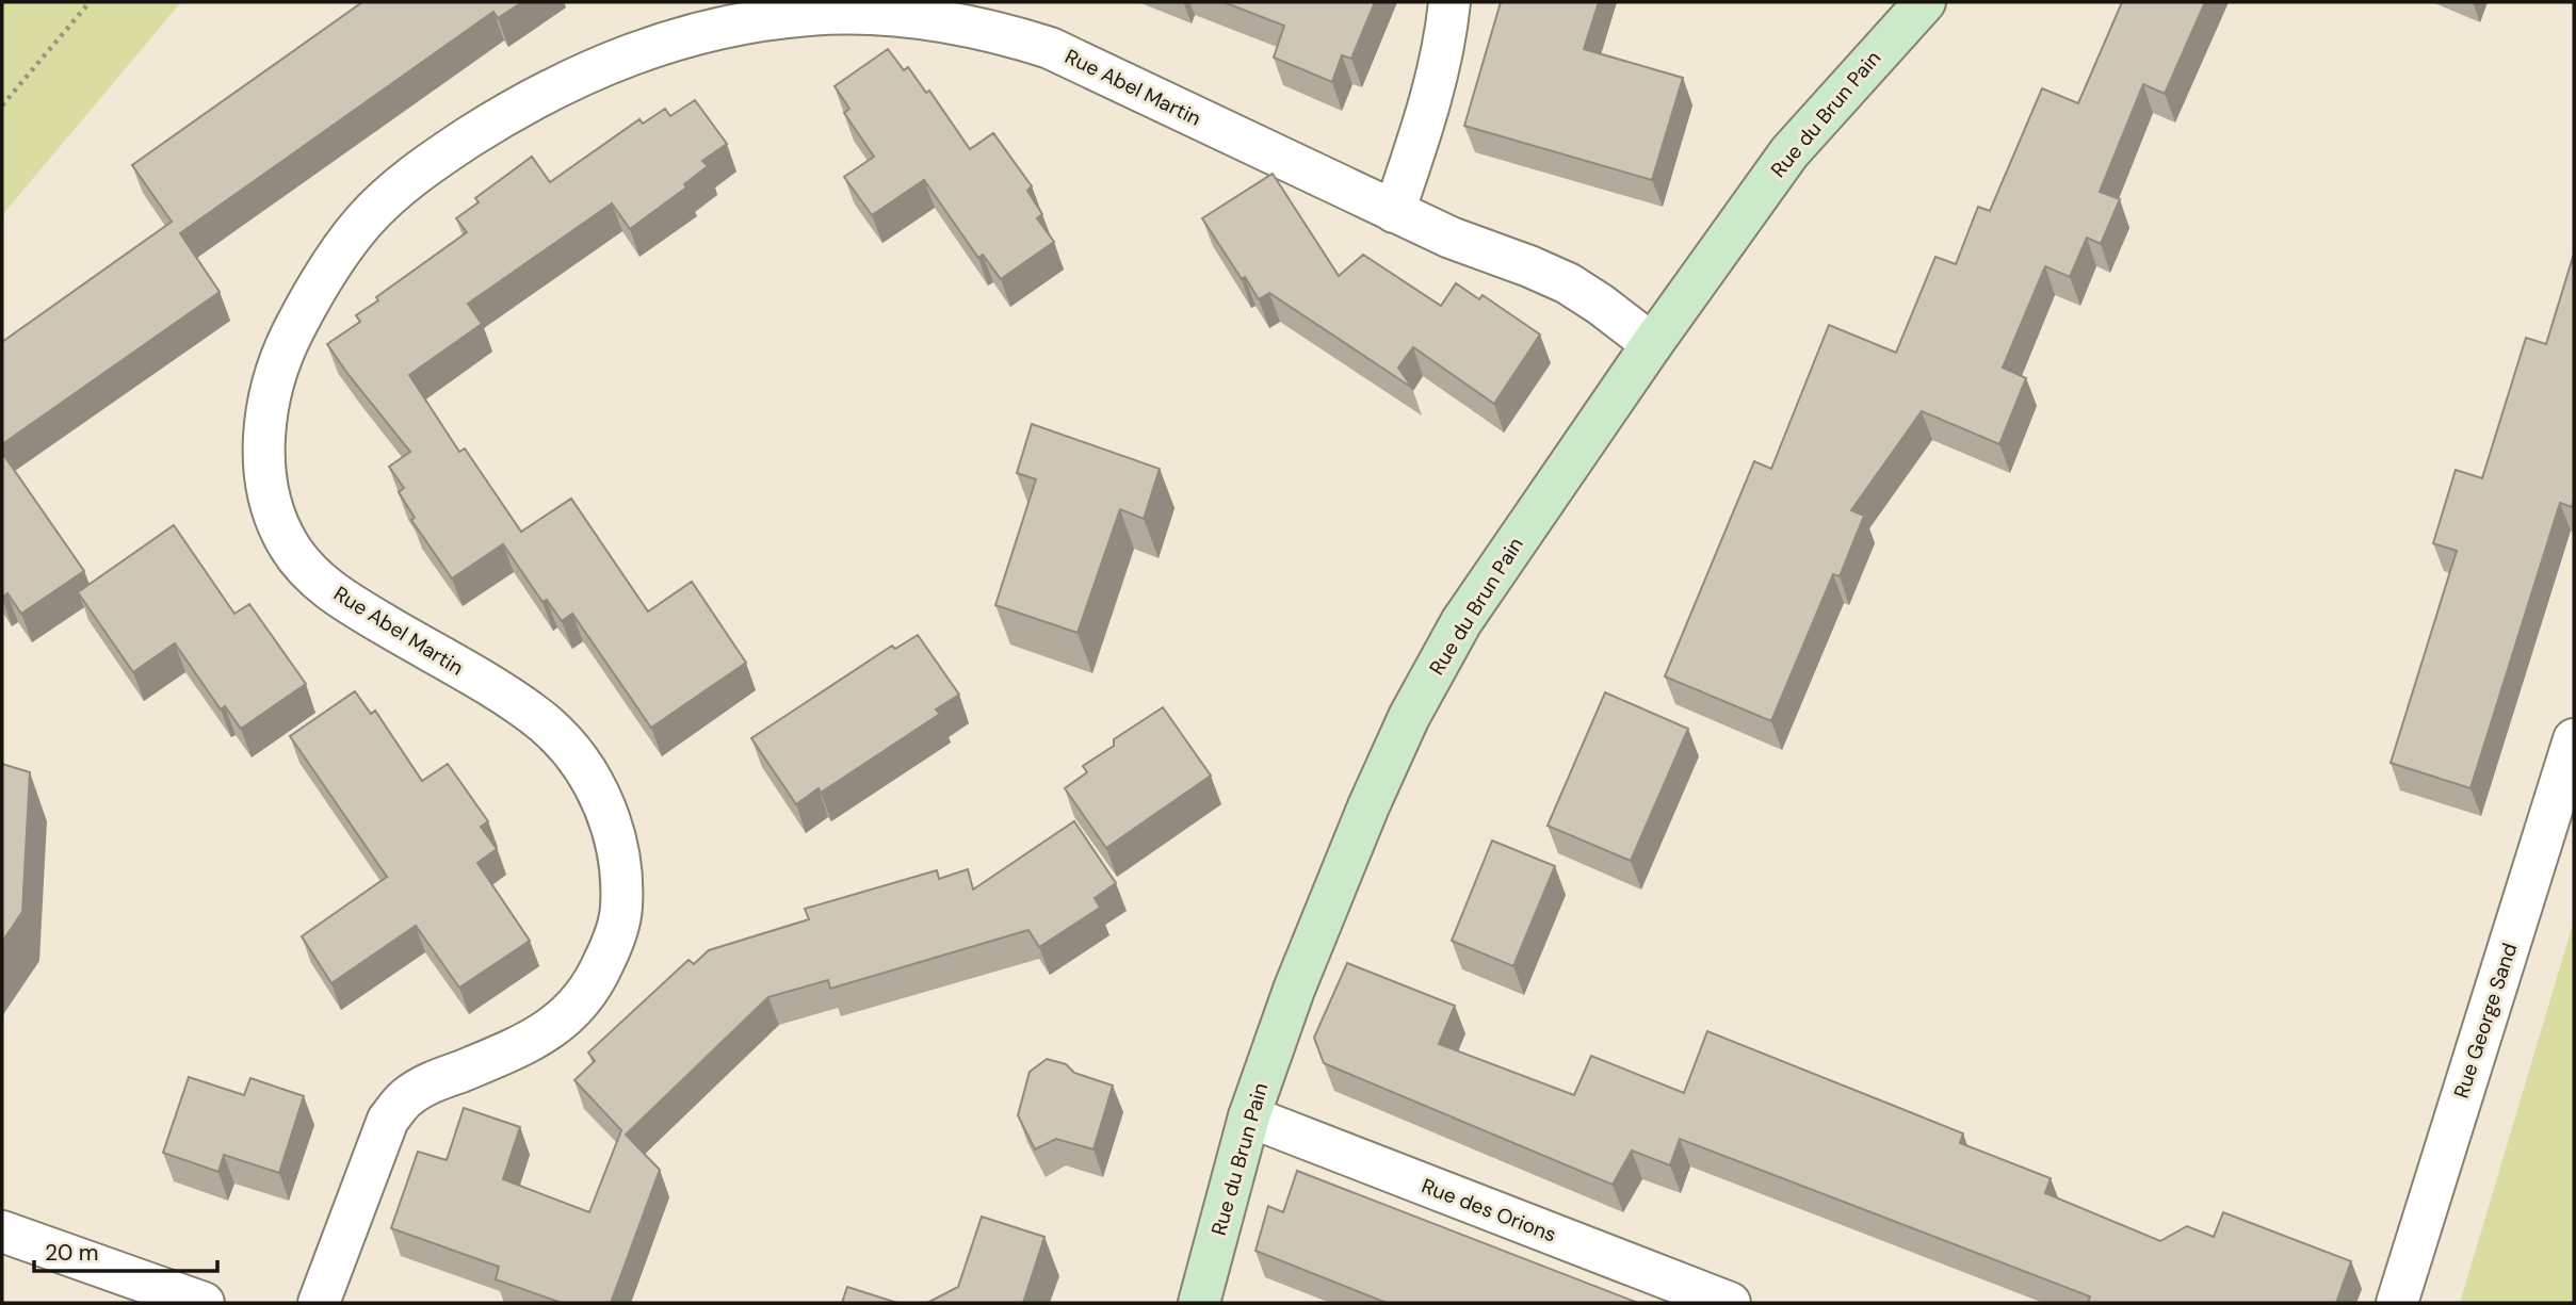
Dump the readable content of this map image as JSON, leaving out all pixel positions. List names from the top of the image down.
{
  "streets": {
    "main road": ["Rue du Brun Pain"],
    "street": ["Rue Abel Martin", "Rue George Sand", "Rue des Orions"]
  },
  "crossings": [
    ["Rue Abel Martin", "Rue du Brun Pain"],
    ["Rue du Brun Pain", "Rue des Orions"]
  ],
  "scale_bar": "20 m"
}
